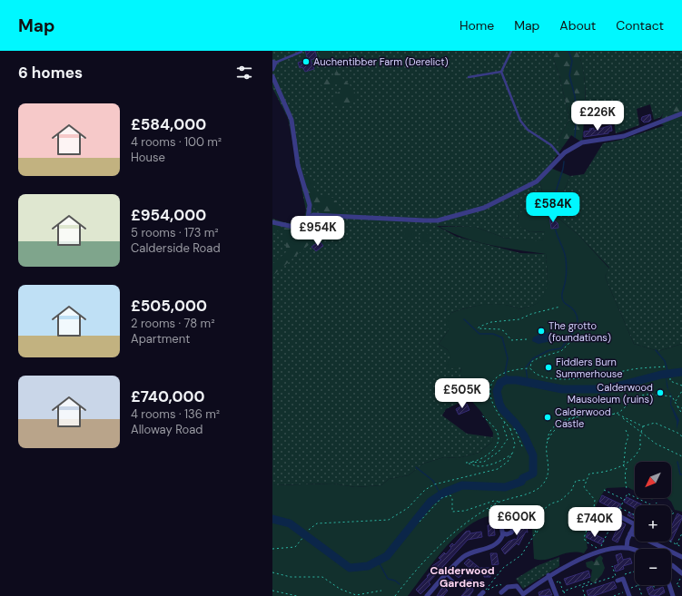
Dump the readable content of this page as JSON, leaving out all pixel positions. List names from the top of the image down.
{
  "districts": ["Calderwood Gardens"],
  "places": [
    "Auchentibber Farm (Derelict)",
    "The grotto (foundations)",
    "Fiddlers Burn Summerhouse",
    "Calderwood Mausoleum (ruins)",
    "Calderwood Castle"
  ],
  "north": "bottom left",
  "page": {
    "header": "Map",
    "nav": [
      "Home",
      "Map",
      "About",
      "Contact"
    ],
    "heading": "6 homes",
    "list": [
      {
        "name": "£584,000",
        "note": "4 rooms · 100 m² · House"
      },
      {
        "name": "£954,000",
        "note": "5 rooms · 173 m² · Calderside Road"
      },
      {
        "name": "£505,000",
        "note": "2 rooms · 78 m² · Apartment"
      },
      {
        "name": "£740,000",
        "note": "4 rooms · 136 m² · Alloway Road"
      }
    ],
    "price": [
      "£226K",
      "£584K",
      "£954K",
      "£505K",
      "£600K",
      "£740K"
    ],
    "map_buttons": ["+", "−"]
  }
}
